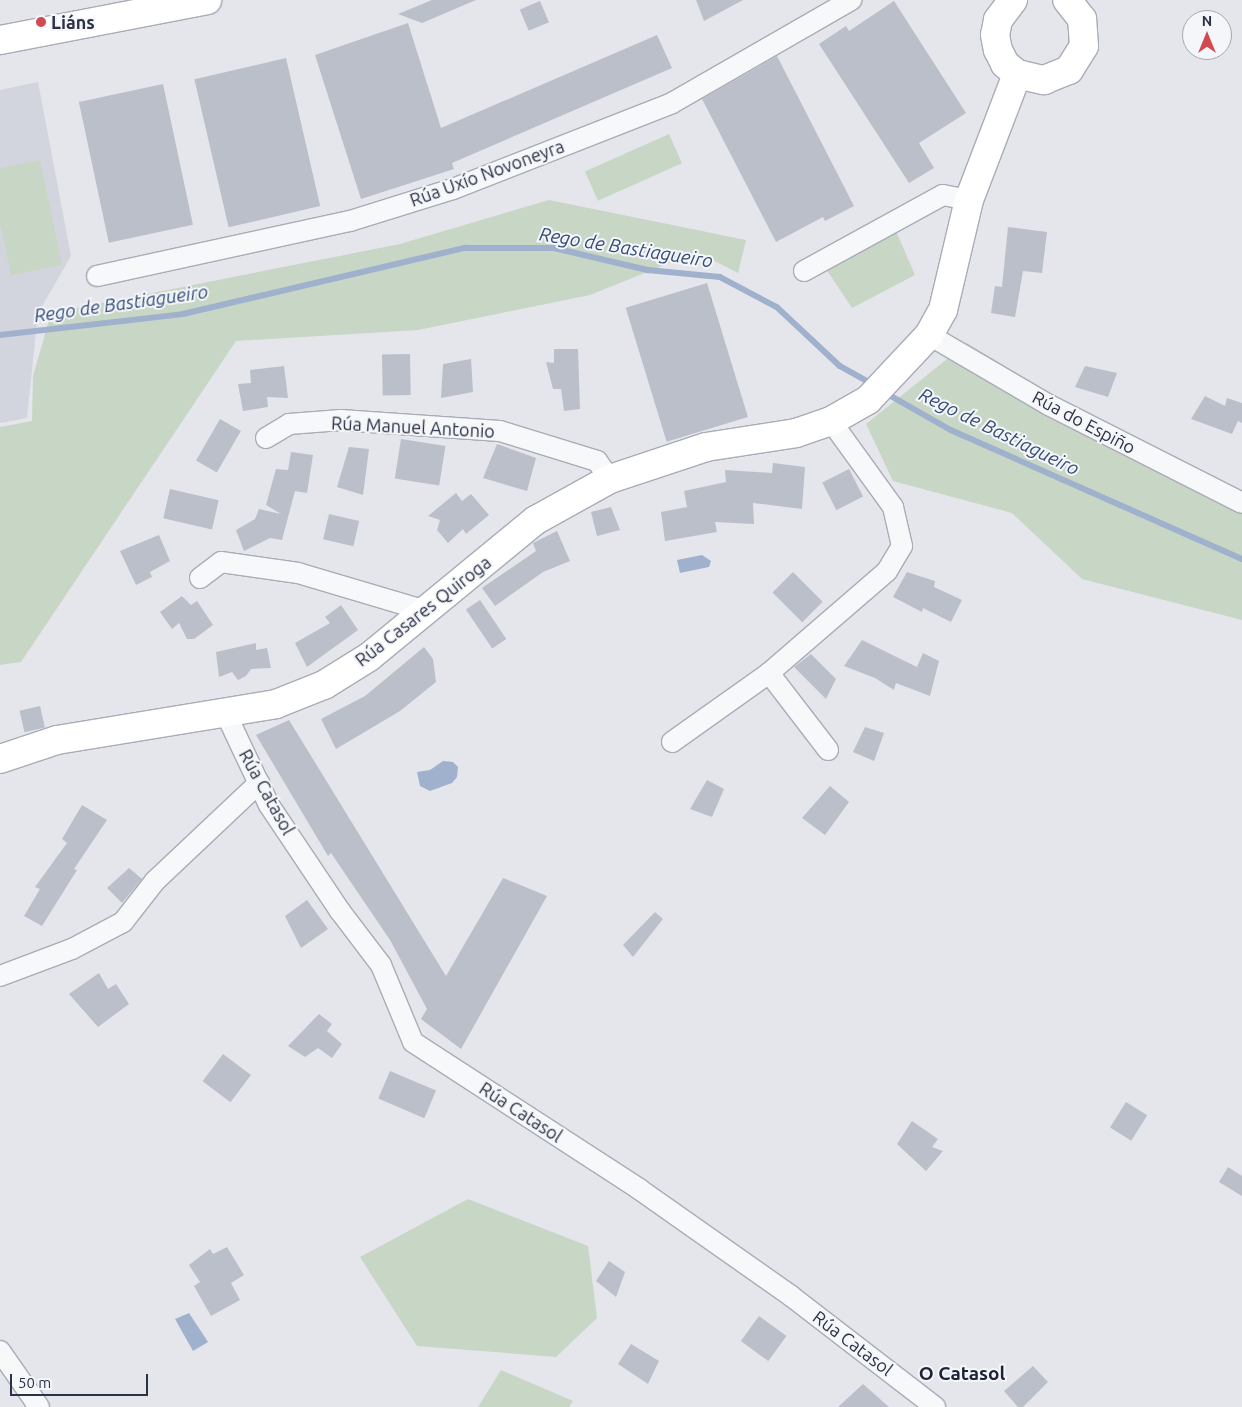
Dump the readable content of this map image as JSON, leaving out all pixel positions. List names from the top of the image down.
{
  "streets": {
    "street": [
      "Rúa Uxío Novoneyra",
      "Rúa do Espiño",
      "Rúa Manuel Antonio",
      "Rúa Casares Quiroga",
      "Rúa Catasol"
    ]
  },
  "crossings": [
    ["Rúa do Espiño", "Rúa Casares Quiroga"],
    ["Rúa Manuel Antonio", "Rúa Casares Quiroga"],
    ["Rúa Casares Quiroga", "Rúa Catasol"]
  ],
  "districts": ["O Catasol"],
  "water": ["Rego de Bastiagueiro"],
  "places": ["Liáns"],
  "scale_bar": "50 m",
  "north": "top"
}
